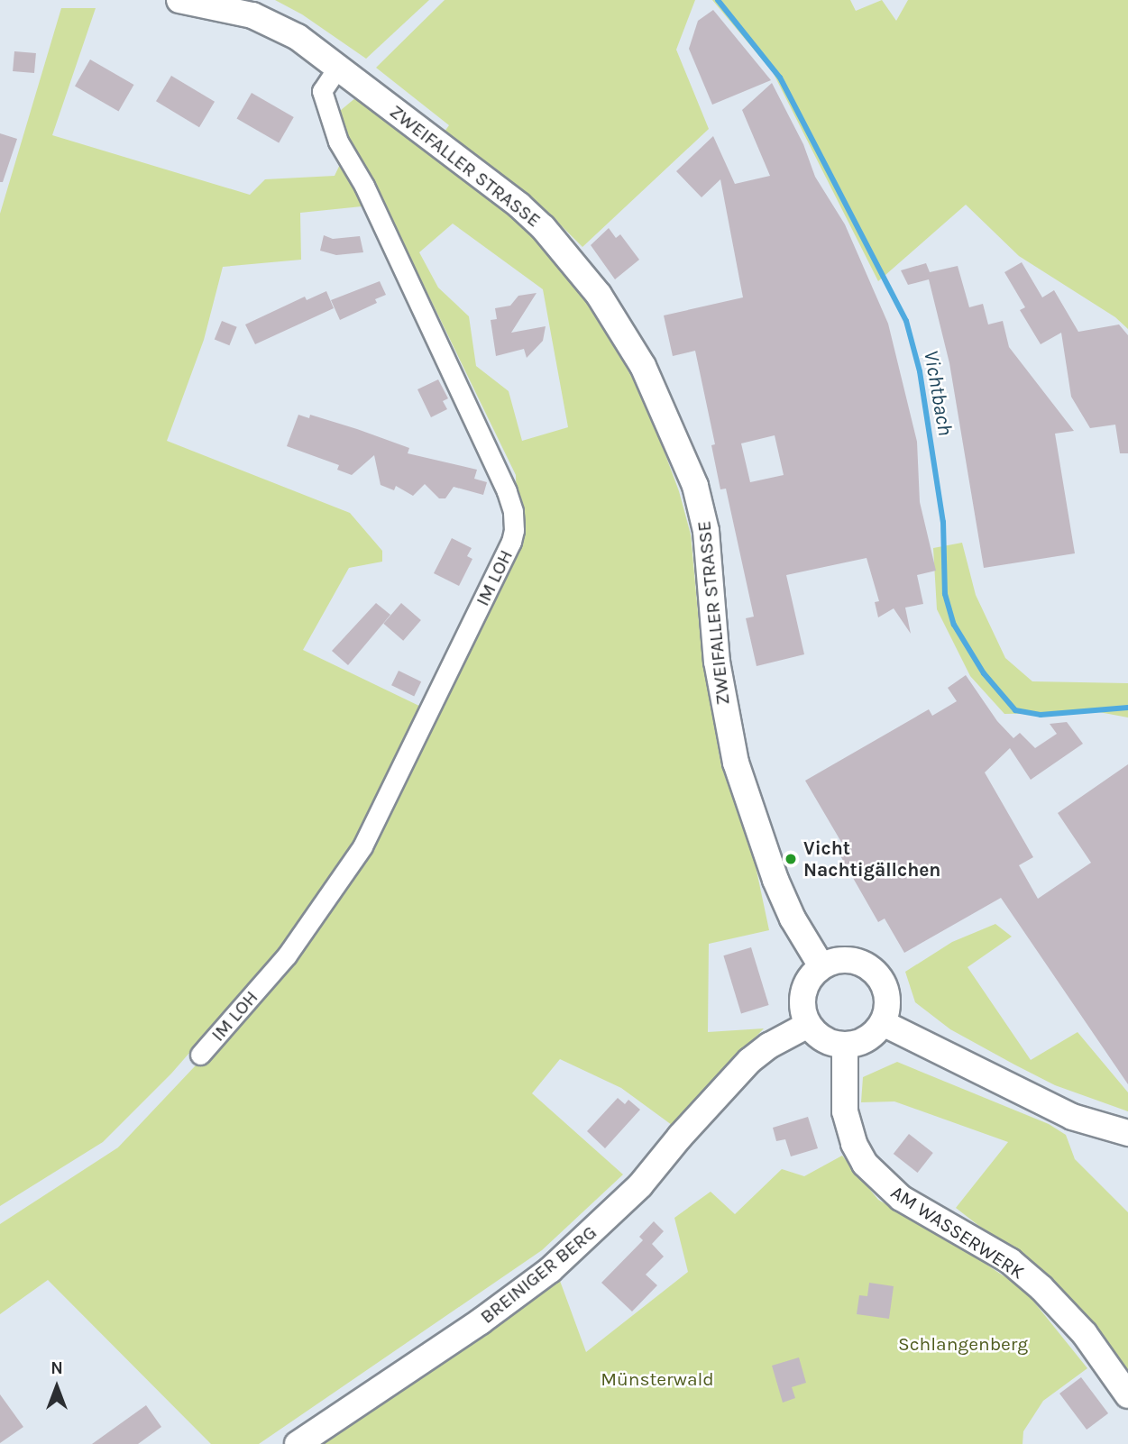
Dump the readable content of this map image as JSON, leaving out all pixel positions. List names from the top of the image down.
{
  "streets": {
    "main road": ["ZWEIFALLER STRASSE", "AM WASSERWERK", "BREINIGER BERG"],
    "street": ["IM LOH"]
  },
  "crossings": [
    ["ZWEIFALLER STRASSE", "IM LOH"],
    ["ZWEIFALLER STRASSE", "AM WASSERWERK"],
    ["ZWEIFALLER STRASSE", "BREINIGER BERG"],
    ["AM WASSERWERK", "BREINIGER BERG"]
  ],
  "water": ["Vichtbach"],
  "parks": ["Schlangenberg", "Münsterwald"],
  "places": ["Vicht Nachtigällchen"],
  "north": "top"
}
